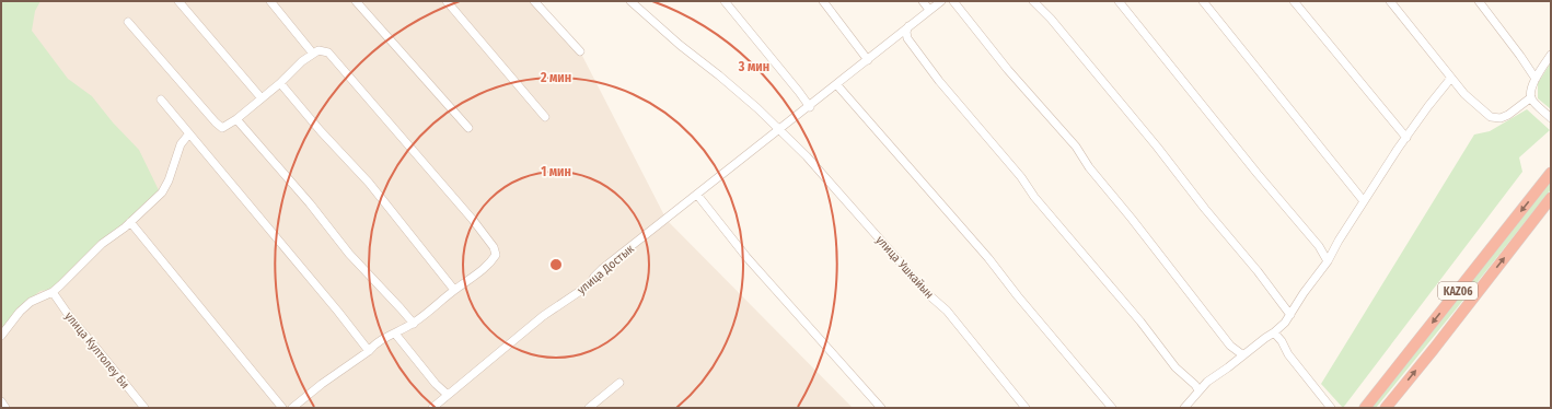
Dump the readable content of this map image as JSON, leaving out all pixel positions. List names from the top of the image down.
{
  "streets": {
    "highway": ["KАZ06"],
    "street": ["улица Ушкайын", "улица Достык", "улица Култолеу Би"]
  },
  "crossings": [
    ["улица Ушкайын", "улица Достык"]
  ],
  "rings": ["3 мин", "2 мин", "1 мин"]
}
